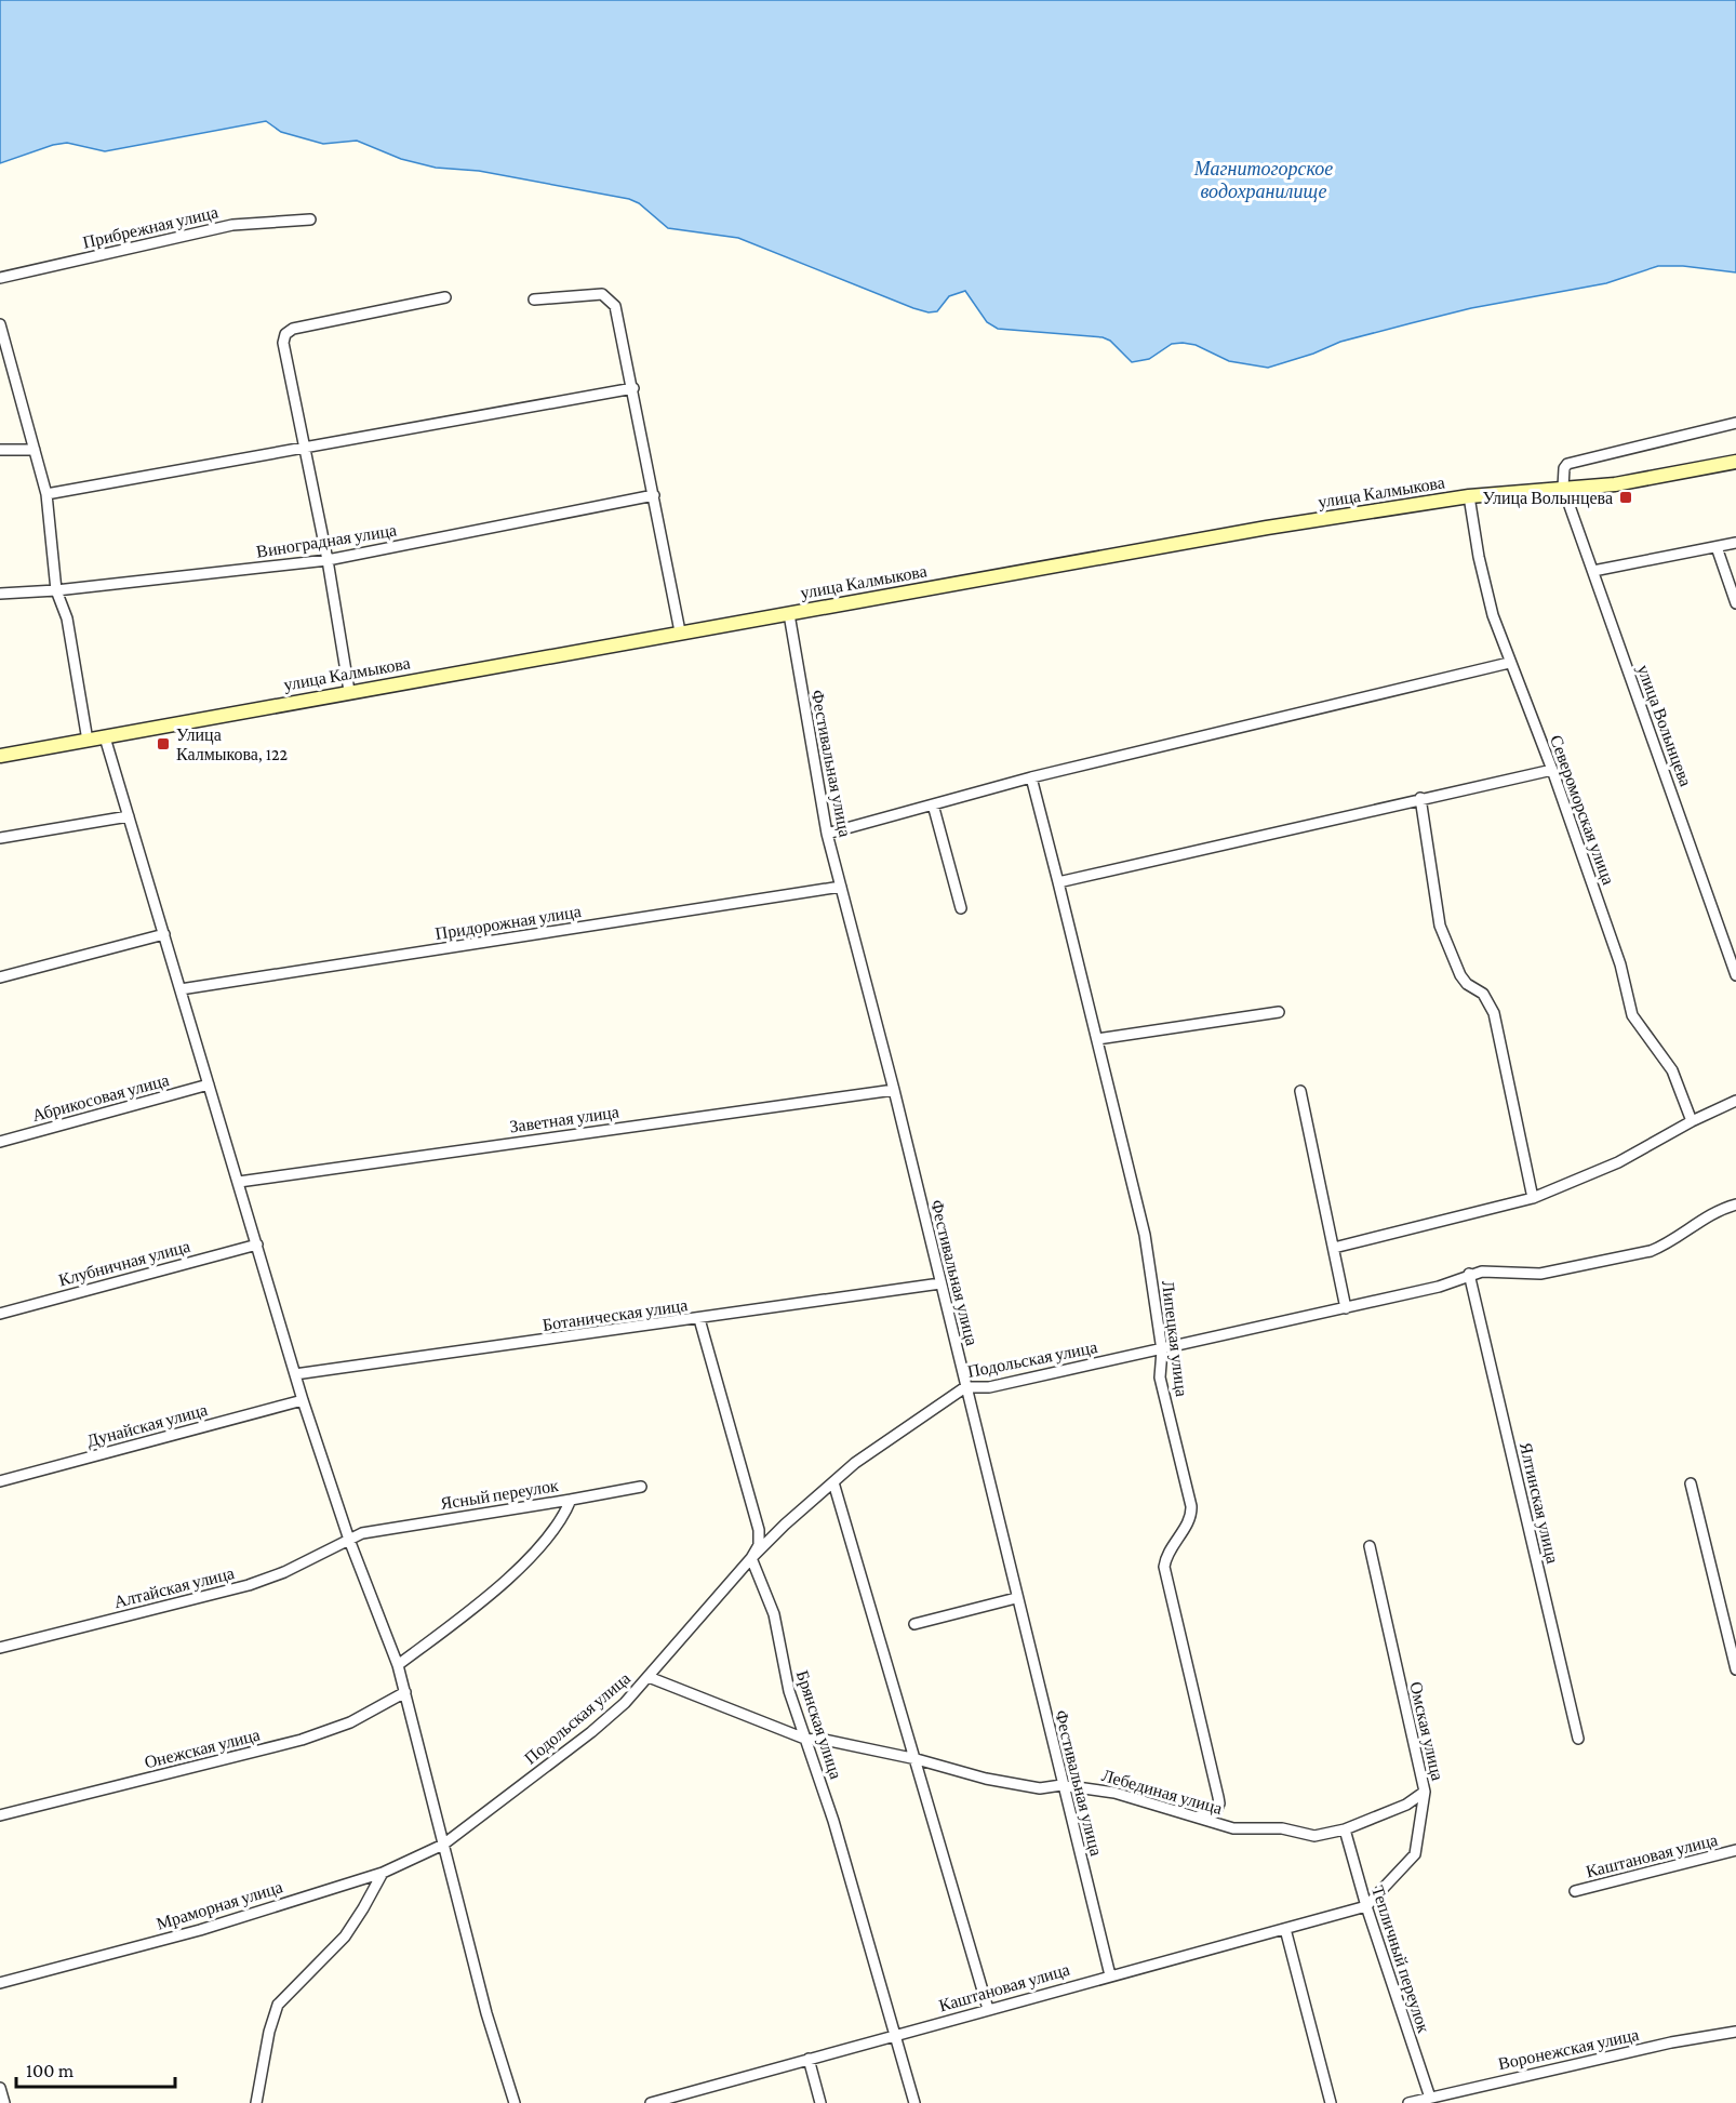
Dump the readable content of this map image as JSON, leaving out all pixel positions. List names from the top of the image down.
{
  "streets": {
    "main road": ["улица Калмыкова"],
    "street": [
      "Прибрежная улица",
      "Виноградная улица",
      "улица Волынцева",
      "Фестивальная улица",
      "Североморская улица",
      "Придорожная улица",
      "Абрикосовая улица",
      "Заветная улица",
      "Клубничная улица",
      "Ботаническая улица",
      "Липецкая улица",
      "Подольская улица",
      "Дунайская улица",
      "Ясный переулок",
      "Ялтинская улица",
      "Алтайская улица",
      "Брянская улица",
      "Омская улица",
      "Онежская улица",
      "Лебединая улица",
      "Каштановая улица",
      "Мраморная улица",
      "Тепличный переулок",
      "Воронежская улица"
    ]
  },
  "crossings": [
    ["улица Калмыкова", "улица Волынцева"],
    ["улица Калмыкова", "Фестивальная улица"],
    ["улица Калмыкова", "Североморская улица"],
    ["Фестивальная улица", "Придорожная улица"],
    ["Фестивальная улица", "Заветная улица"],
    ["Фестивальная улица", "Ботаническая улица"],
    ["Фестивальная улица", "Подольская улица"],
    ["Фестивальная улица", "Лебединая улица"],
    ["Фестивальная улица", "Каштановая улица"],
    ["Липецкая улица", "Подольская улица"],
    ["Липецкая улица", "Лебединая улица"],
    ["Подольская улица", "Ялтинская улица"],
    ["Подольская улица", "Брянская улица"],
    ["Подольская улица", "Лебединая улица"],
    ["Подольская улица", "Мраморная улица"],
    ["Ясный переулок", "Алтайская улица"],
    ["Брянская улица", "Лебединая улица"],
    ["Брянская улица", "Каштановая улица"],
    ["Омская улица", "Лебединая улица"],
    ["Омская улица", "Каштановая улица"],
    ["Омская улица", "Тепличный переулок"],
    ["Лебединая улица", "Тепличный переулок"],
    ["Каштановая улица", "Тепличный переулок"],
    ["Тепличный переулок", "Воронежская улица"]
  ],
  "water": ["Магнитогорское водохранилище"],
  "places": {
    "transit": ["Улица Волынцева", "Улица Калмыкова, 122"]
  },
  "scale_bar": "100 m"
}
